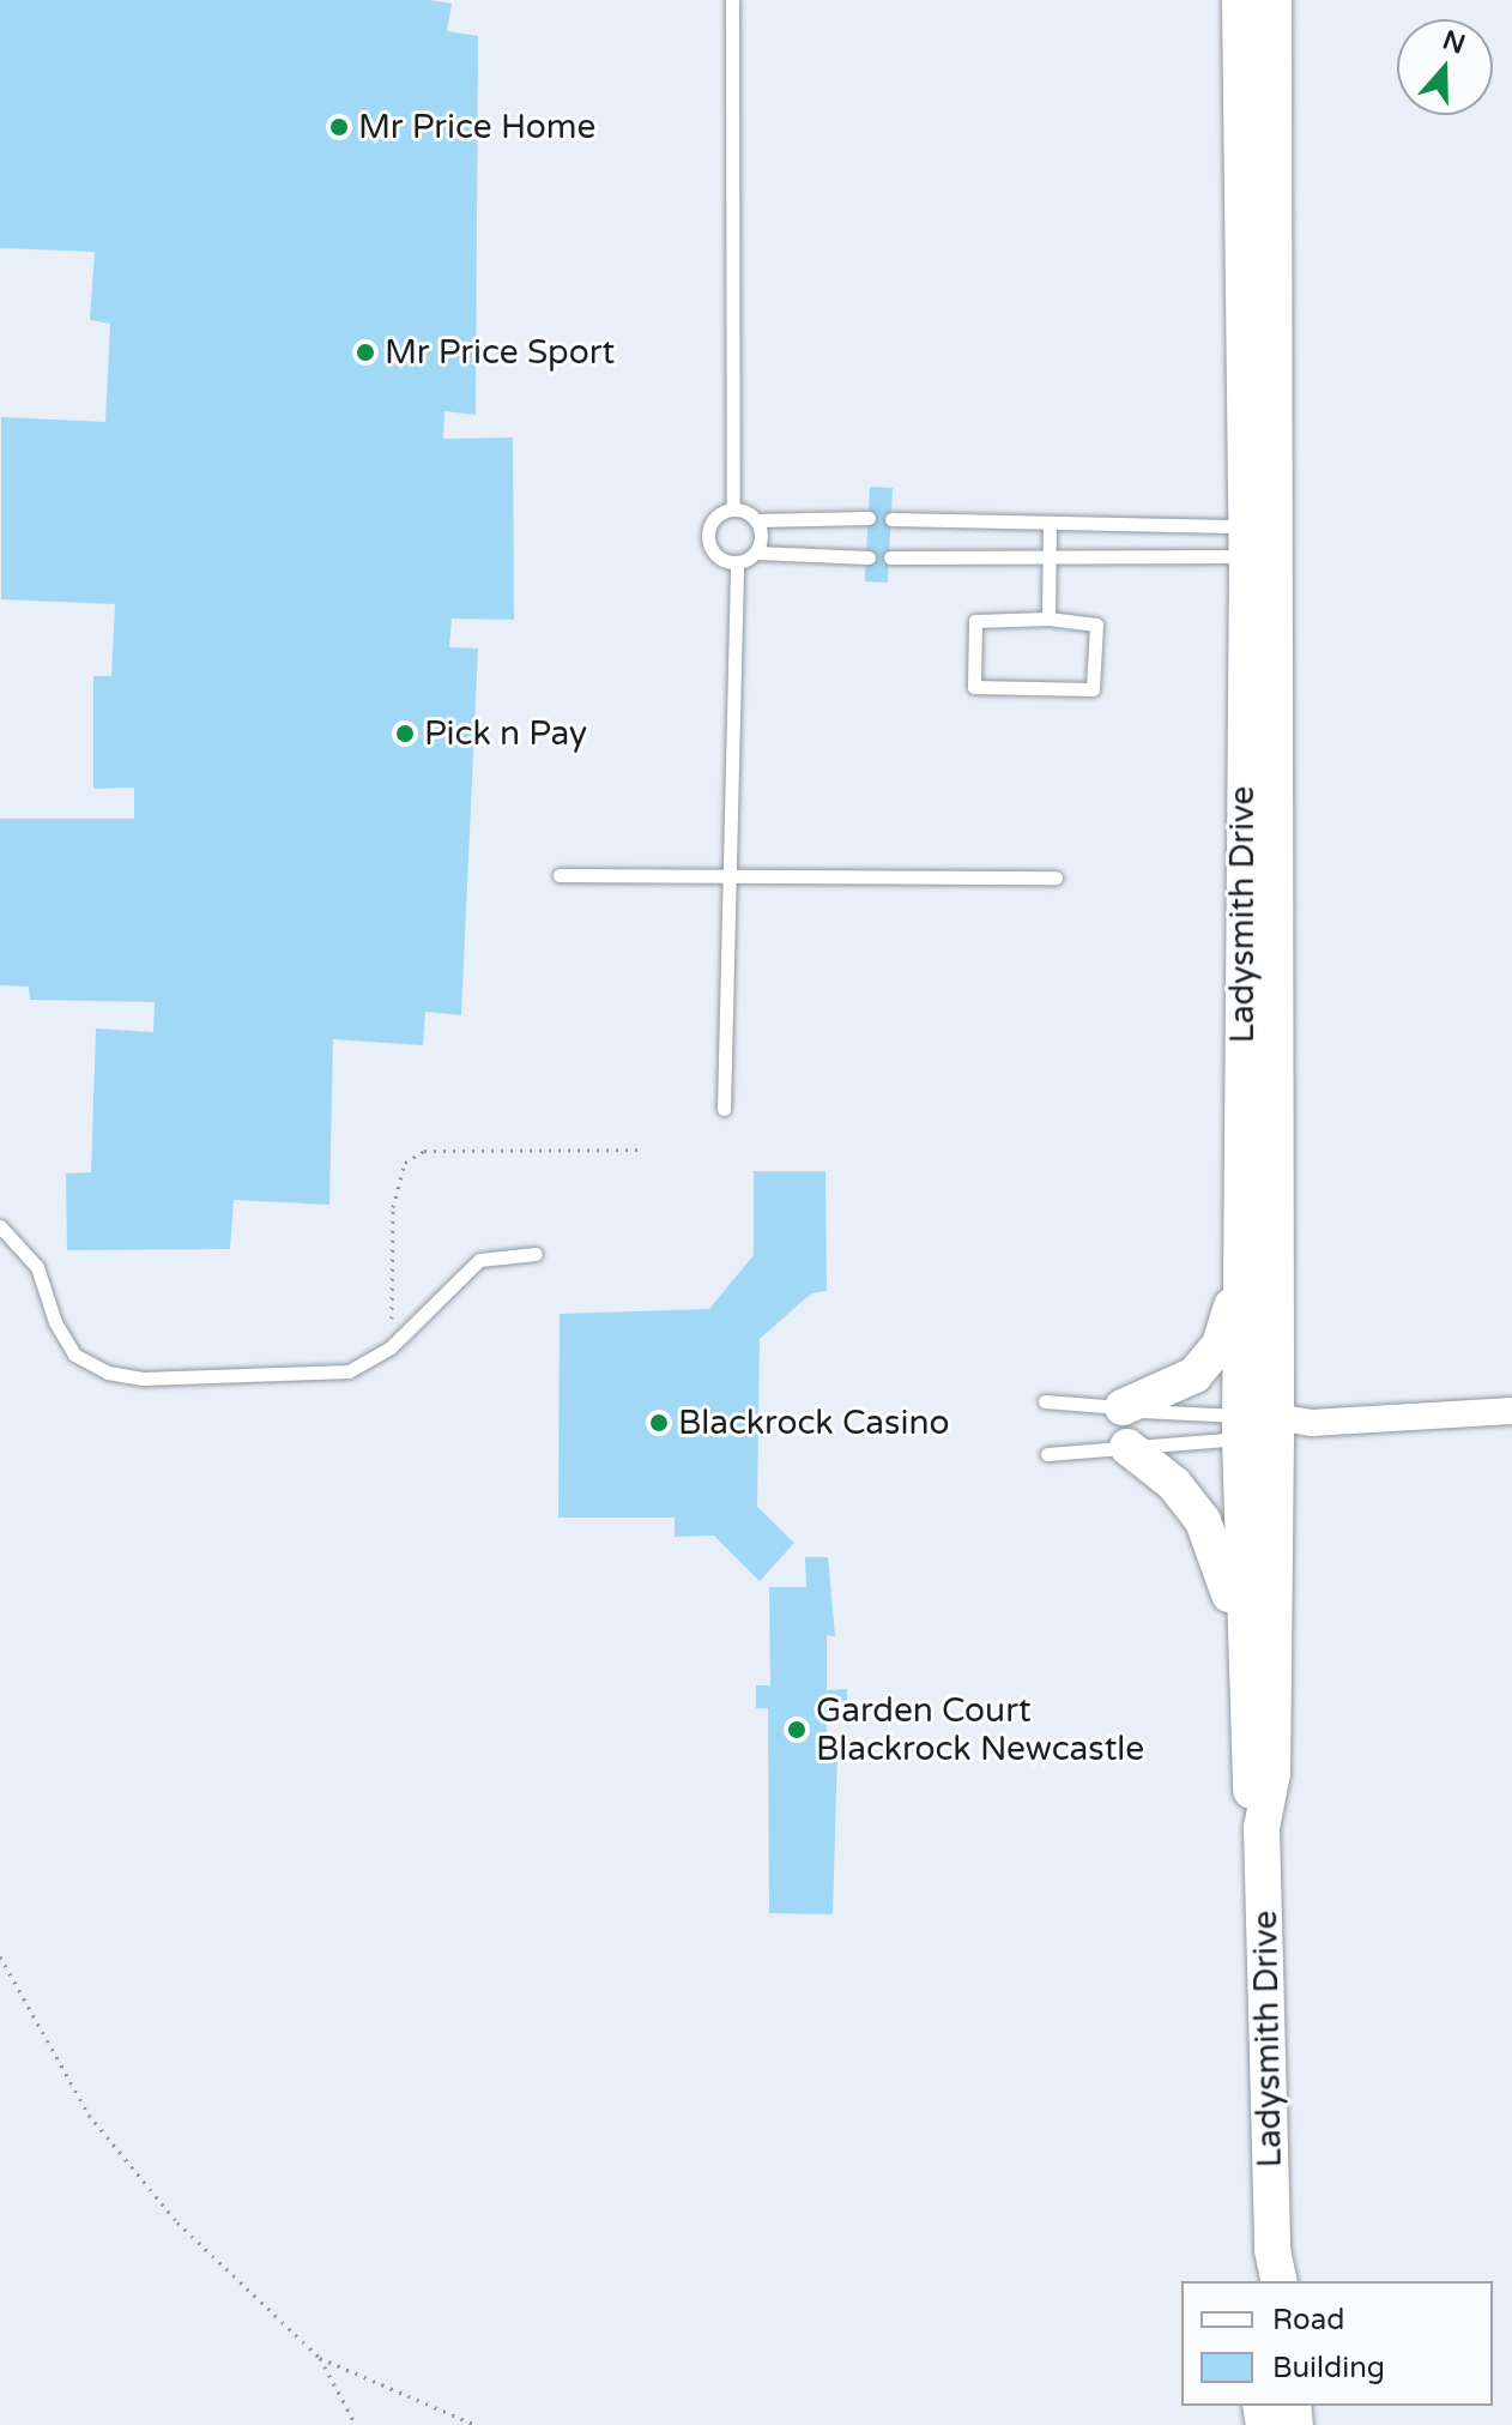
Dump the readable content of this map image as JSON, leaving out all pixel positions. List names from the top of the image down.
{
  "streets": {
    "street": ["Ladysmith Drive"]
  },
  "places": [
    "Mr Price Home",
    "Mr Price Sport",
    "Pick n Pay",
    "Blackrock Casino",
    "Garden Court Blackrock Newcastle"
  ],
  "legend": ["Road", "Building"],
  "north": "top"
}
